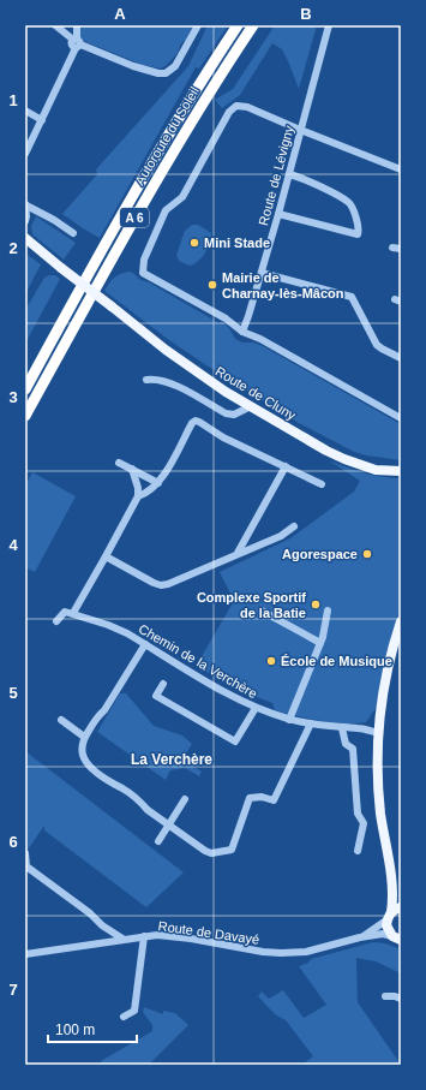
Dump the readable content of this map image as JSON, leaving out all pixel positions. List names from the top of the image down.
{
  "streets": {
    "highway": ["Autoroute du Soleil", "A 6"],
    "main road": ["Route de Cluny"],
    "street": ["Route de Lévigny", "Chemin de la Verchère", "Route de Davayé"]
  },
  "districts": ["La Verchère"],
  "places": [
    "Mini Stade",
    "Mairie de Charnay-lès-Mâcon",
    "Agorespace",
    "Complexe Sportif de la Batie",
    "École de Musique"
  ],
  "scale_bar": "100 m",
  "grid": {
    "columns": ["A", "B"],
    "rows": [
      "1",
      "2",
      "3",
      "4",
      "5",
      "6",
      "7"
    ]
  }
}
